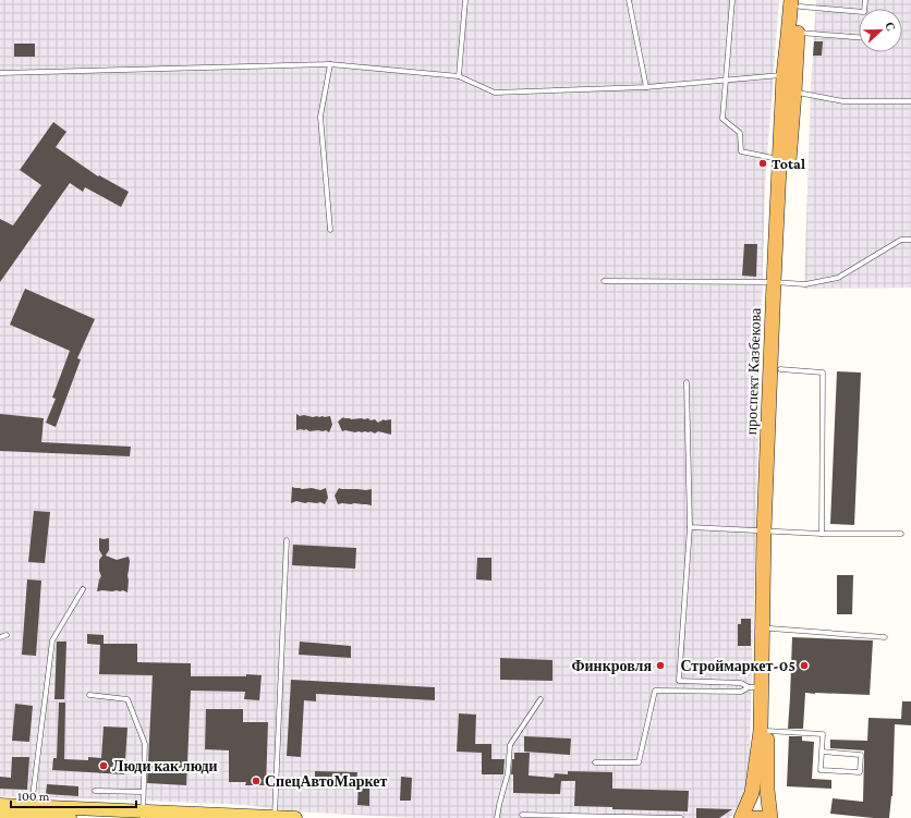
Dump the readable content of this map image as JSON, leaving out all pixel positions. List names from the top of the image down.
{
  "streets": {
    "highway": ["проспект Казбекова"]
  },
  "places": [
    "Total",
    "Финкровля",
    "Строймаркет-05",
    "Люди как люди",
    "СпецАвтоМаркет"
  ],
  "scale_bar": "100 m",
  "north": "right"
}
